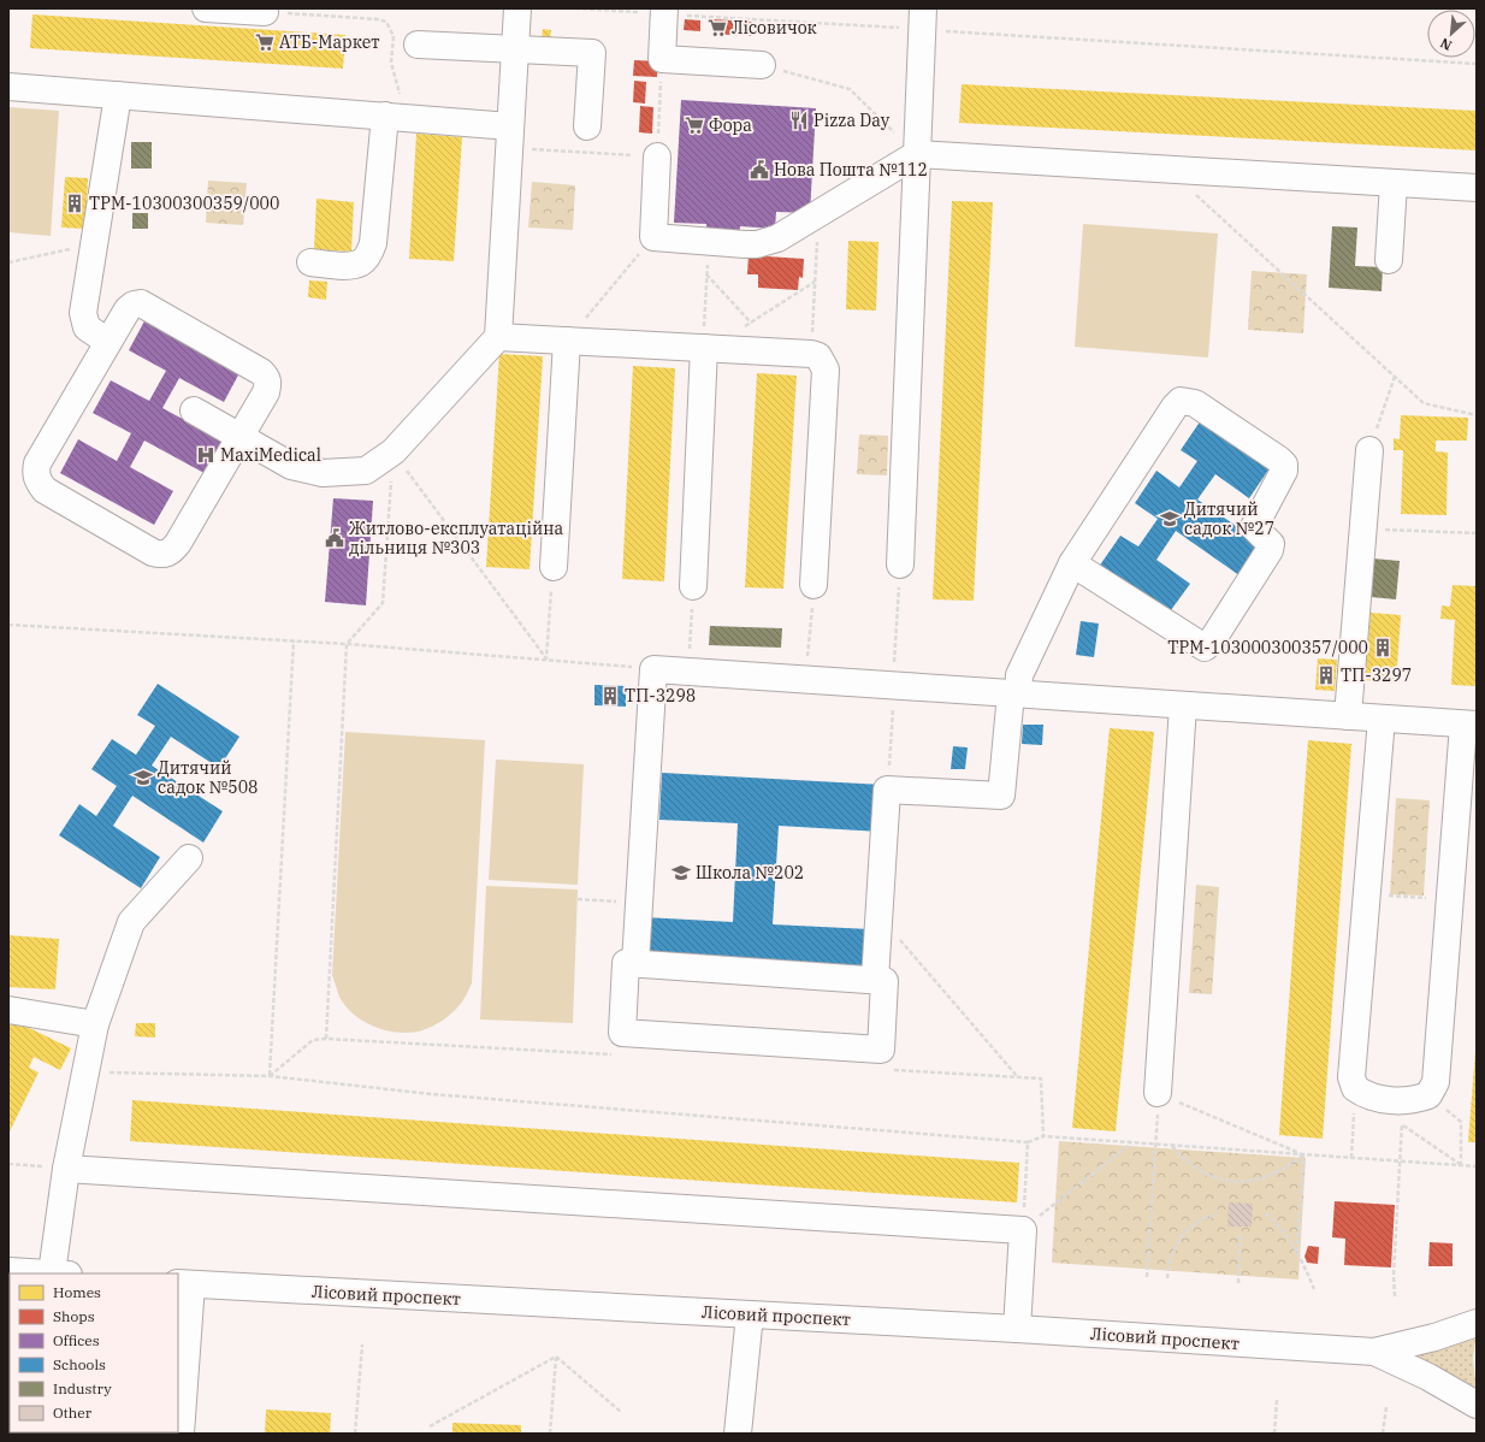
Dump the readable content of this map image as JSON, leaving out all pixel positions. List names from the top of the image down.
{
  "streets": {
    "street": ["Лісовий проспект"]
  },
  "places": {
    "supermarket": ["Лісовичок", "АТБ-Маркет", "Фора"],
    "restaurant": ["Pizza Day"],
    "public building": ["Нова Пошта №112", "Житлово-експлуатаційна дільниця №303"],
    "building": [
      "ТРМ-10300300359/000",
      "ТРМ-103000300357/000",
      "ТП-3297",
      "ТП-3298"
    ],
    "hospital": ["MaxiMedical"],
    "school or university": ["Дитячий садок №27", "Дитячий садок №508", "Школа №202"]
  },
  "legend": [
    "Homes",
    "Shops",
    "Offices",
    "Schools",
    "Industry",
    "Other"
  ],
  "north": "bottom left"
}
